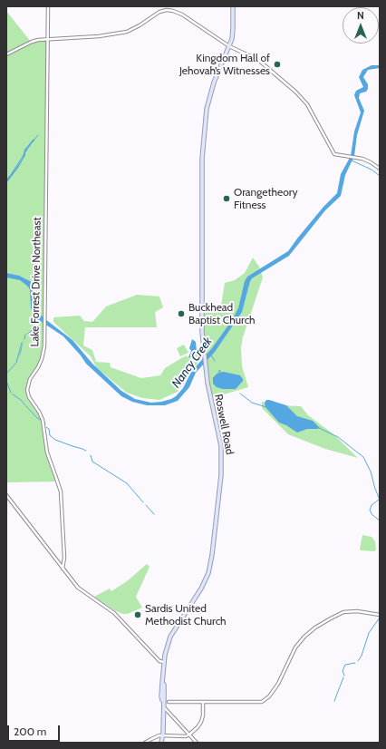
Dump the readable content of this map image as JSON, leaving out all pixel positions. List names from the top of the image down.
{
  "streets": {
    "main road": ["Roswell Road"],
    "street": ["Lake Forrest Drive Northeast"]
  },
  "water": ["Nancy Creek"],
  "places": [
    "Kingdom Hall of Jehovah’s Witnesses",
    "Orangetheory Fitness",
    "Buckhead Baptist Church",
    "Sardis United Methodist Church"
  ],
  "scale_bar": "200 m",
  "north": "top"
}
